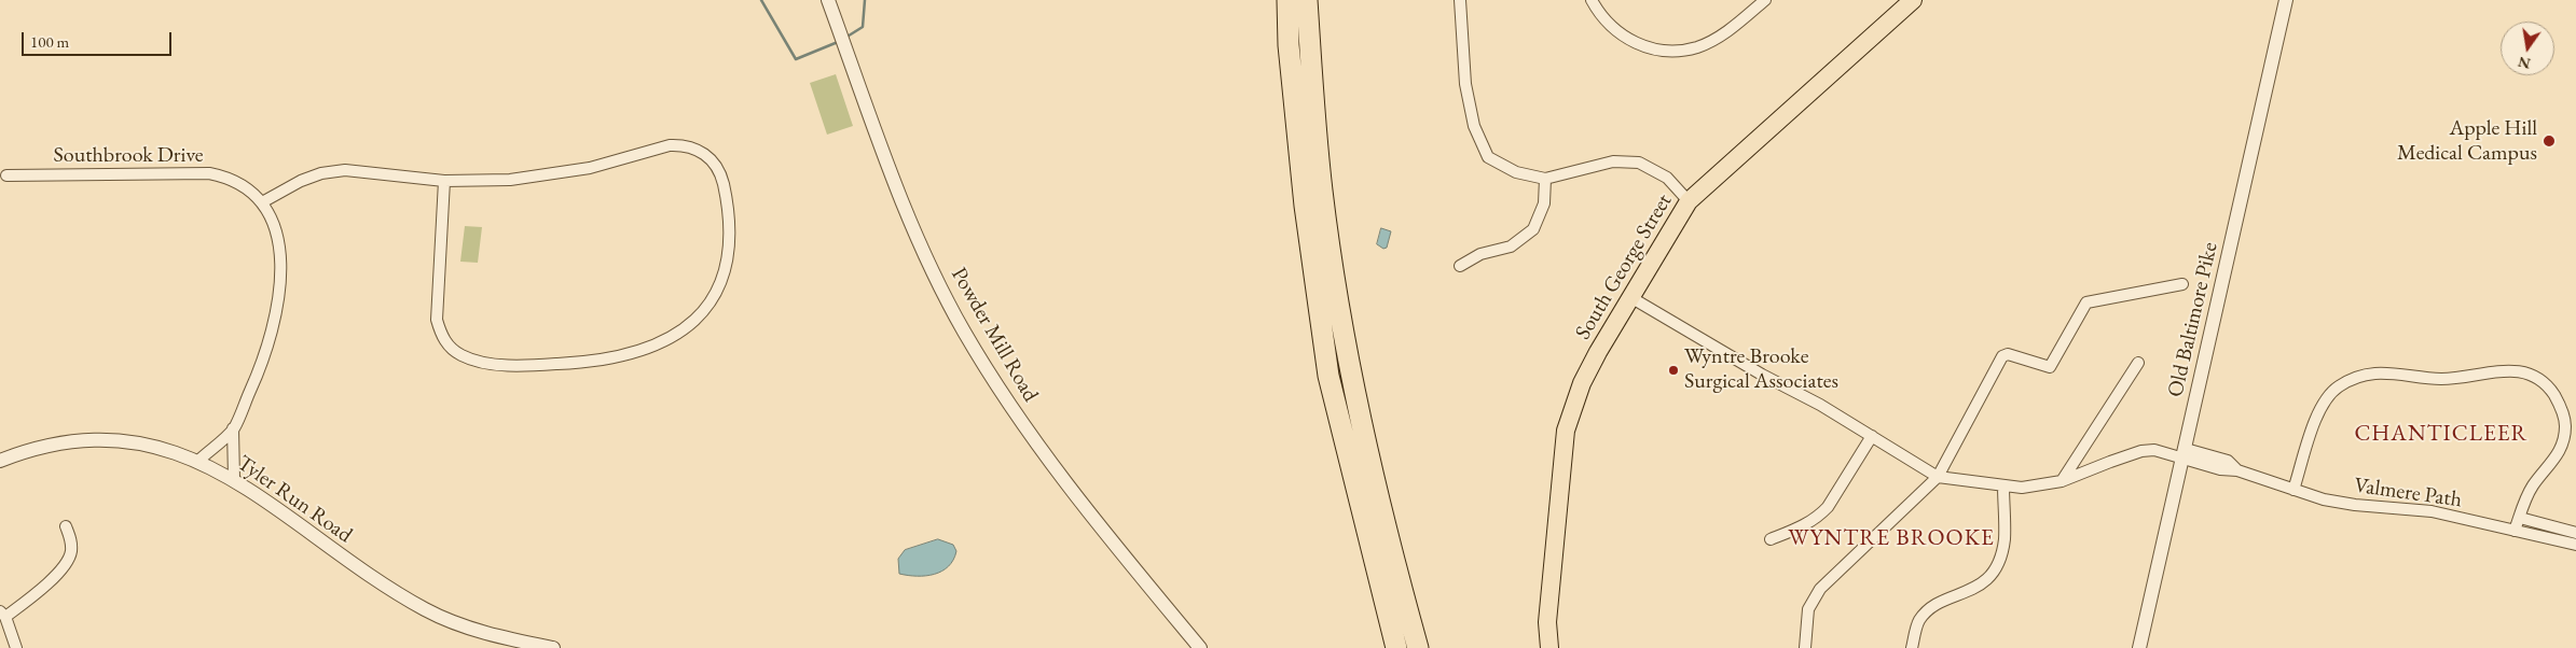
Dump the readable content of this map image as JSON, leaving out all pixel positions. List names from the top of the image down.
{
  "streets": {
    "main road": ["South George Street"],
    "street": [
      "Southbrook Drive",
      "Old Baltimore Pike",
      "Powder Mill Road",
      "Valmere Path",
      "Tyler Run Road"
    ]
  },
  "crossings": [
    ["Southbrook Drive", "Tyler Run Road"],
    ["Old Baltimore Pike", "Valmere Path"]
  ],
  "districts": ["CHANTICLEER", "WYNTRE BROOKE"],
  "places": ["Apple Hill Medical Campus", "Wyntre Brooke Surgical Associates"],
  "scale_bar": "100 m",
  "north": "bottom"
}
